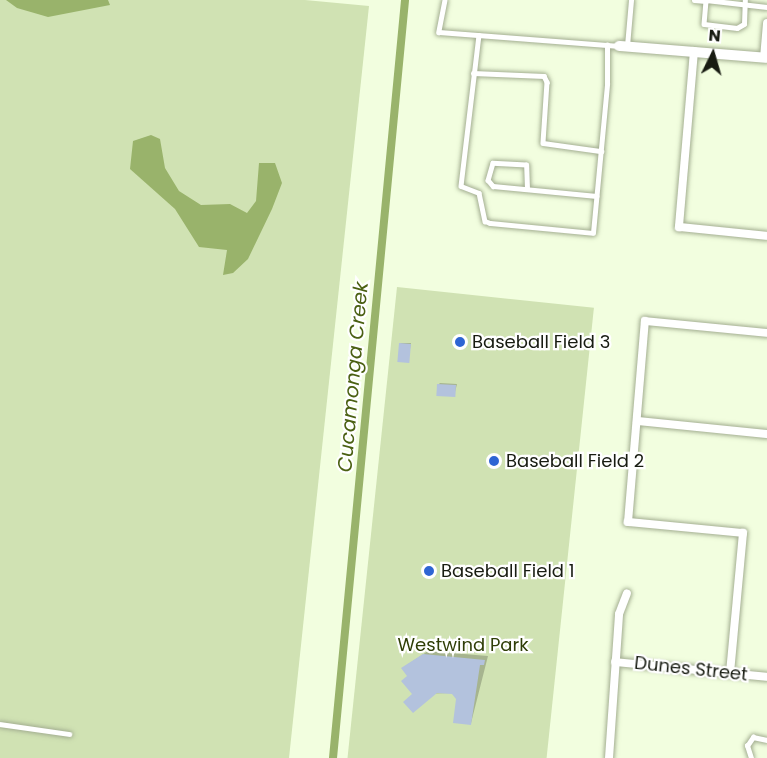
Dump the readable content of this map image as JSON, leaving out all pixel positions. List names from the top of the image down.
{
  "streets": {
    "street": ["Dunes Street"]
  },
  "water": ["Cucamonga Creek"],
  "parks": ["Westwind Park"],
  "places": ["Baseball Field 3", "Baseball Field 2", "Baseball Field 1"],
  "north": "top"
}
